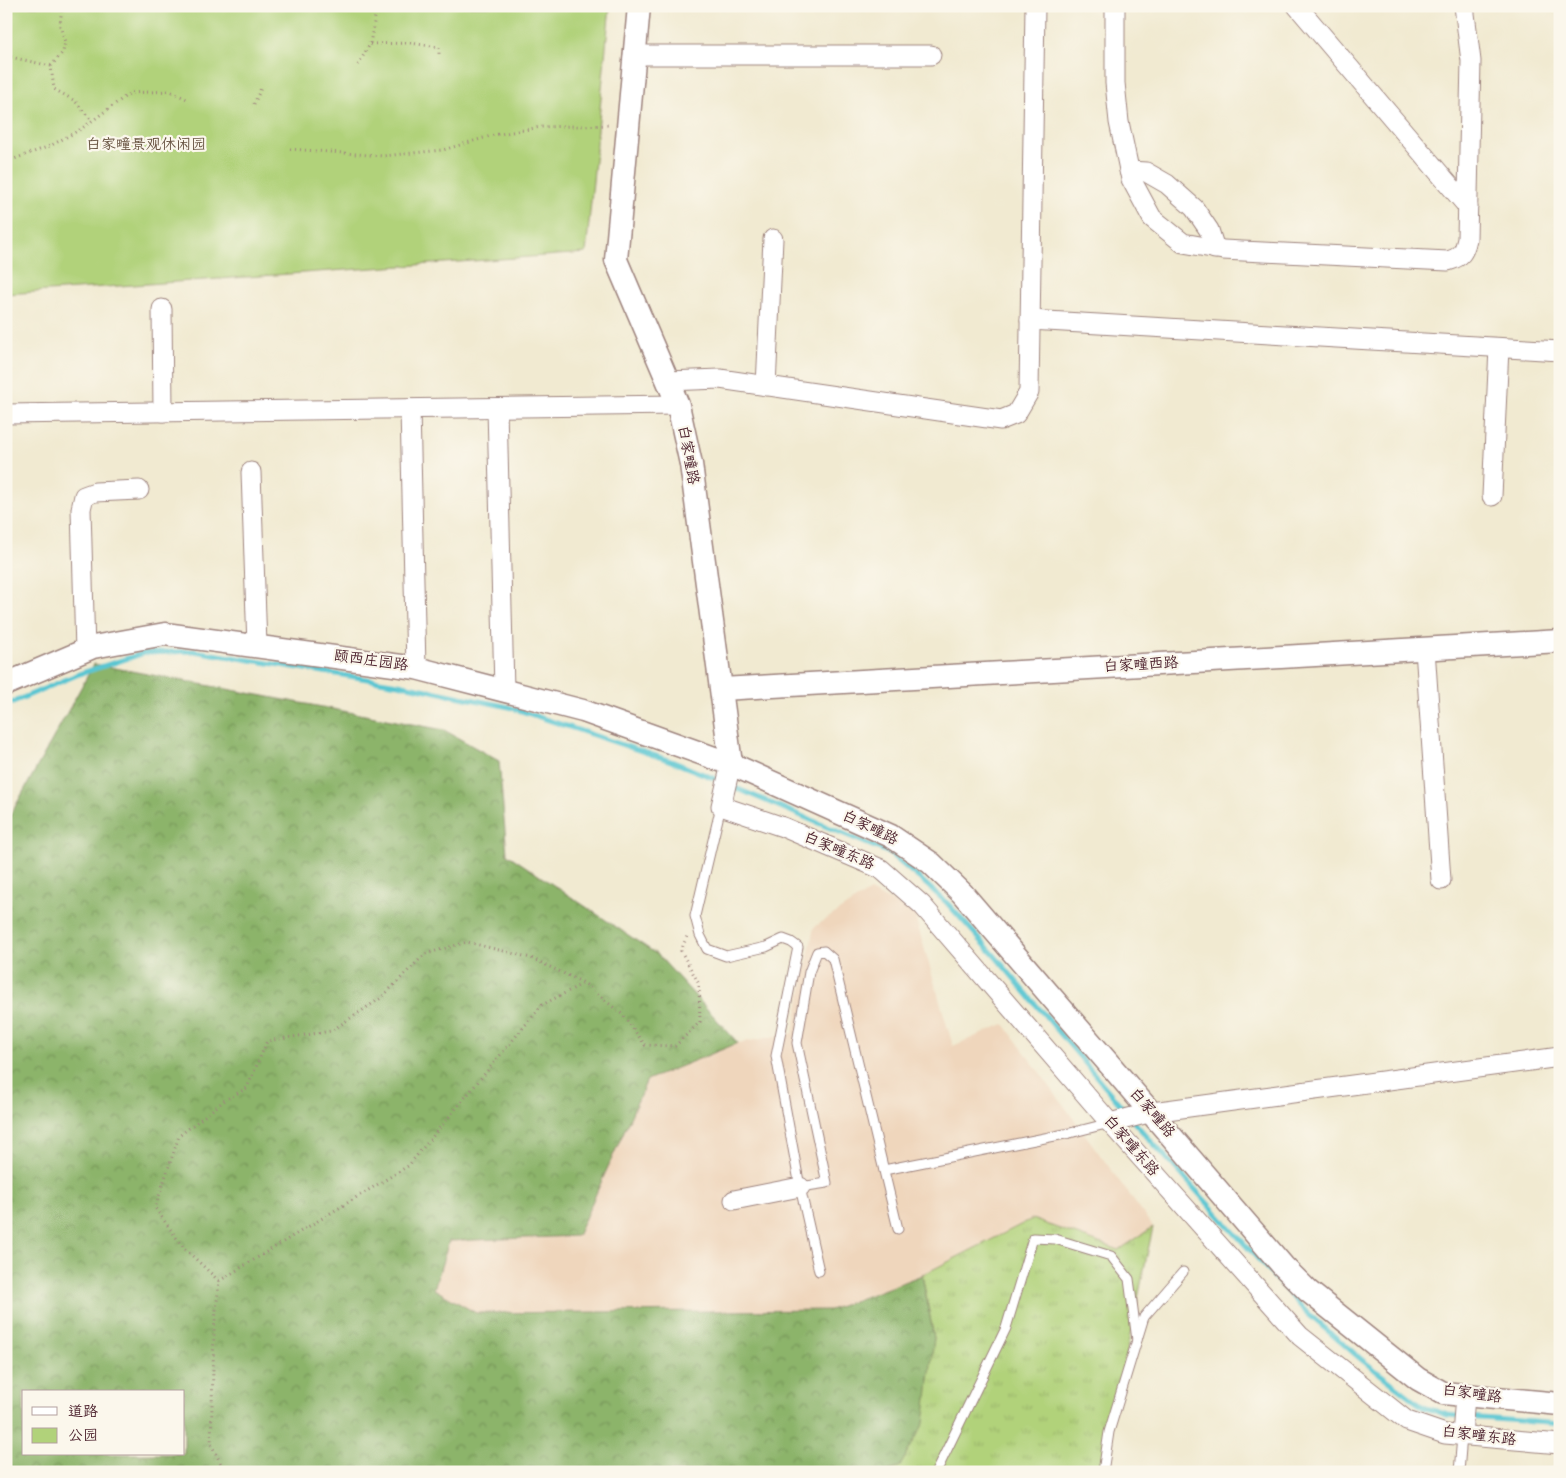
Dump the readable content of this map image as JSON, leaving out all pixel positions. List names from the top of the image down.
{
  "streets": {
    "street": [
      "白家疃路",
      "颐西庄园路",
      "白家疃西路",
      "白家疃东路"
    ]
  },
  "crossings": [
    ["白家疃路", "颐西庄园路"],
    ["白家疃路", "白家疃西路"],
    ["白家疃路", "白家疃东路"],
    ["颐西庄园路", "白家疃东路"]
  ],
  "parks": ["白家疃景观休闲园"],
  "legend": ["道路", "公园"]
}
